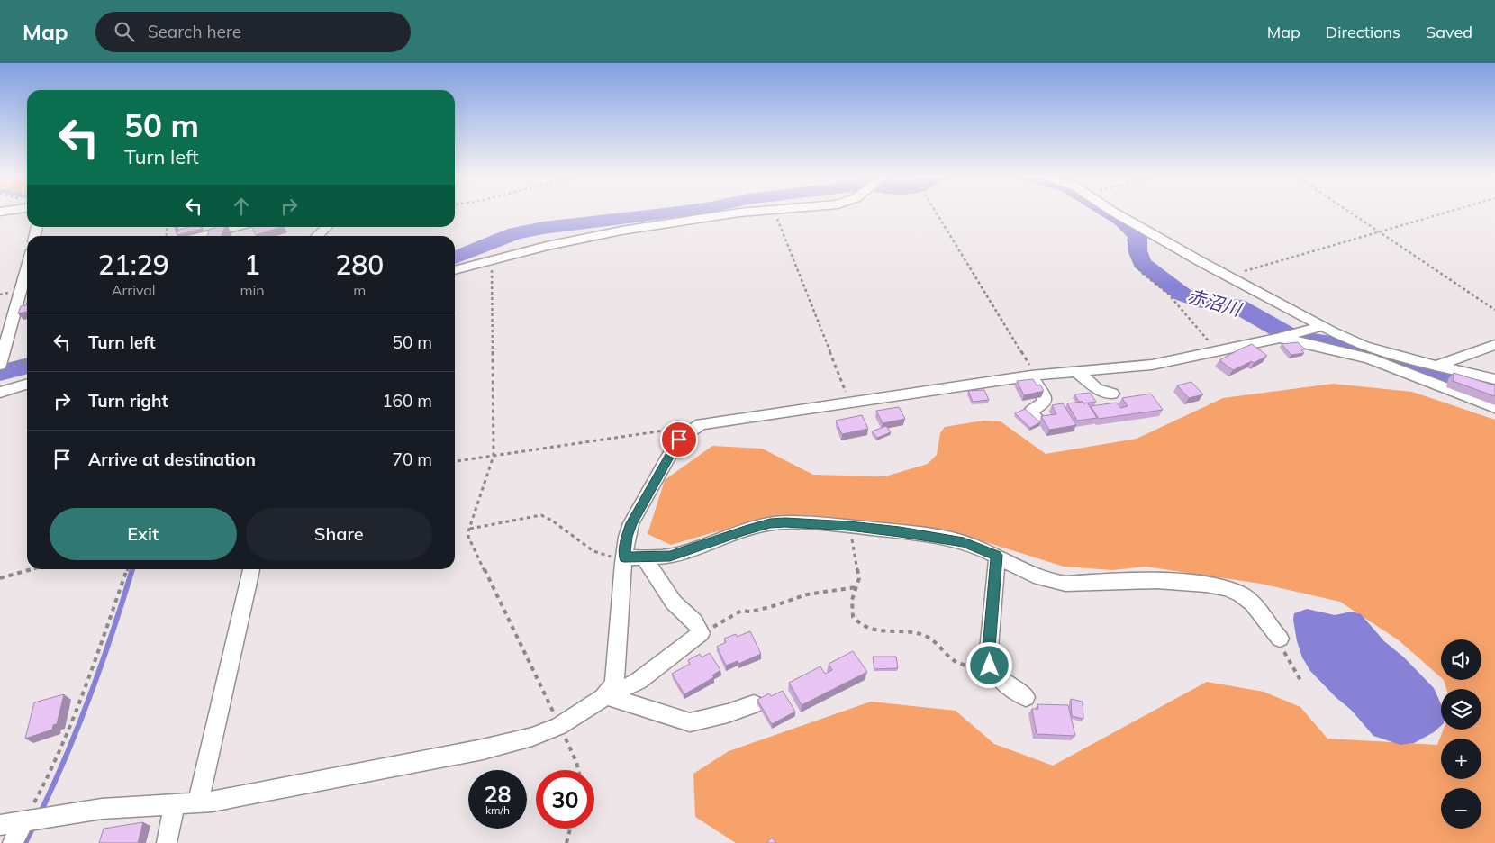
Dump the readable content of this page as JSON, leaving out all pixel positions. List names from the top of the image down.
{
  "water": ["赤沼川"],
  "page": {
    "header": "Map",
    "search": "Search here",
    "nav": ["Map", "Directions", "Saved"],
    "turn": ["50 m", "Turn left"],
    "eta": [
      "21:29",
      "Arrival",
      "1",
      "min",
      "280",
      "m"
    ],
    "list": [
      {
        "name": "Turn left",
        "value": "50 m"
      },
      {
        "name": "Turn right",
        "value": "160 m"
      },
      {
        "name": "Arrive at destination",
        "value": "70 m"
      }
    ],
    "buttons": ["Exit", "Share"],
    "map_buttons": ["+", "−"],
    "speed": "28 km/h",
    "limit": "30"
  }
}
